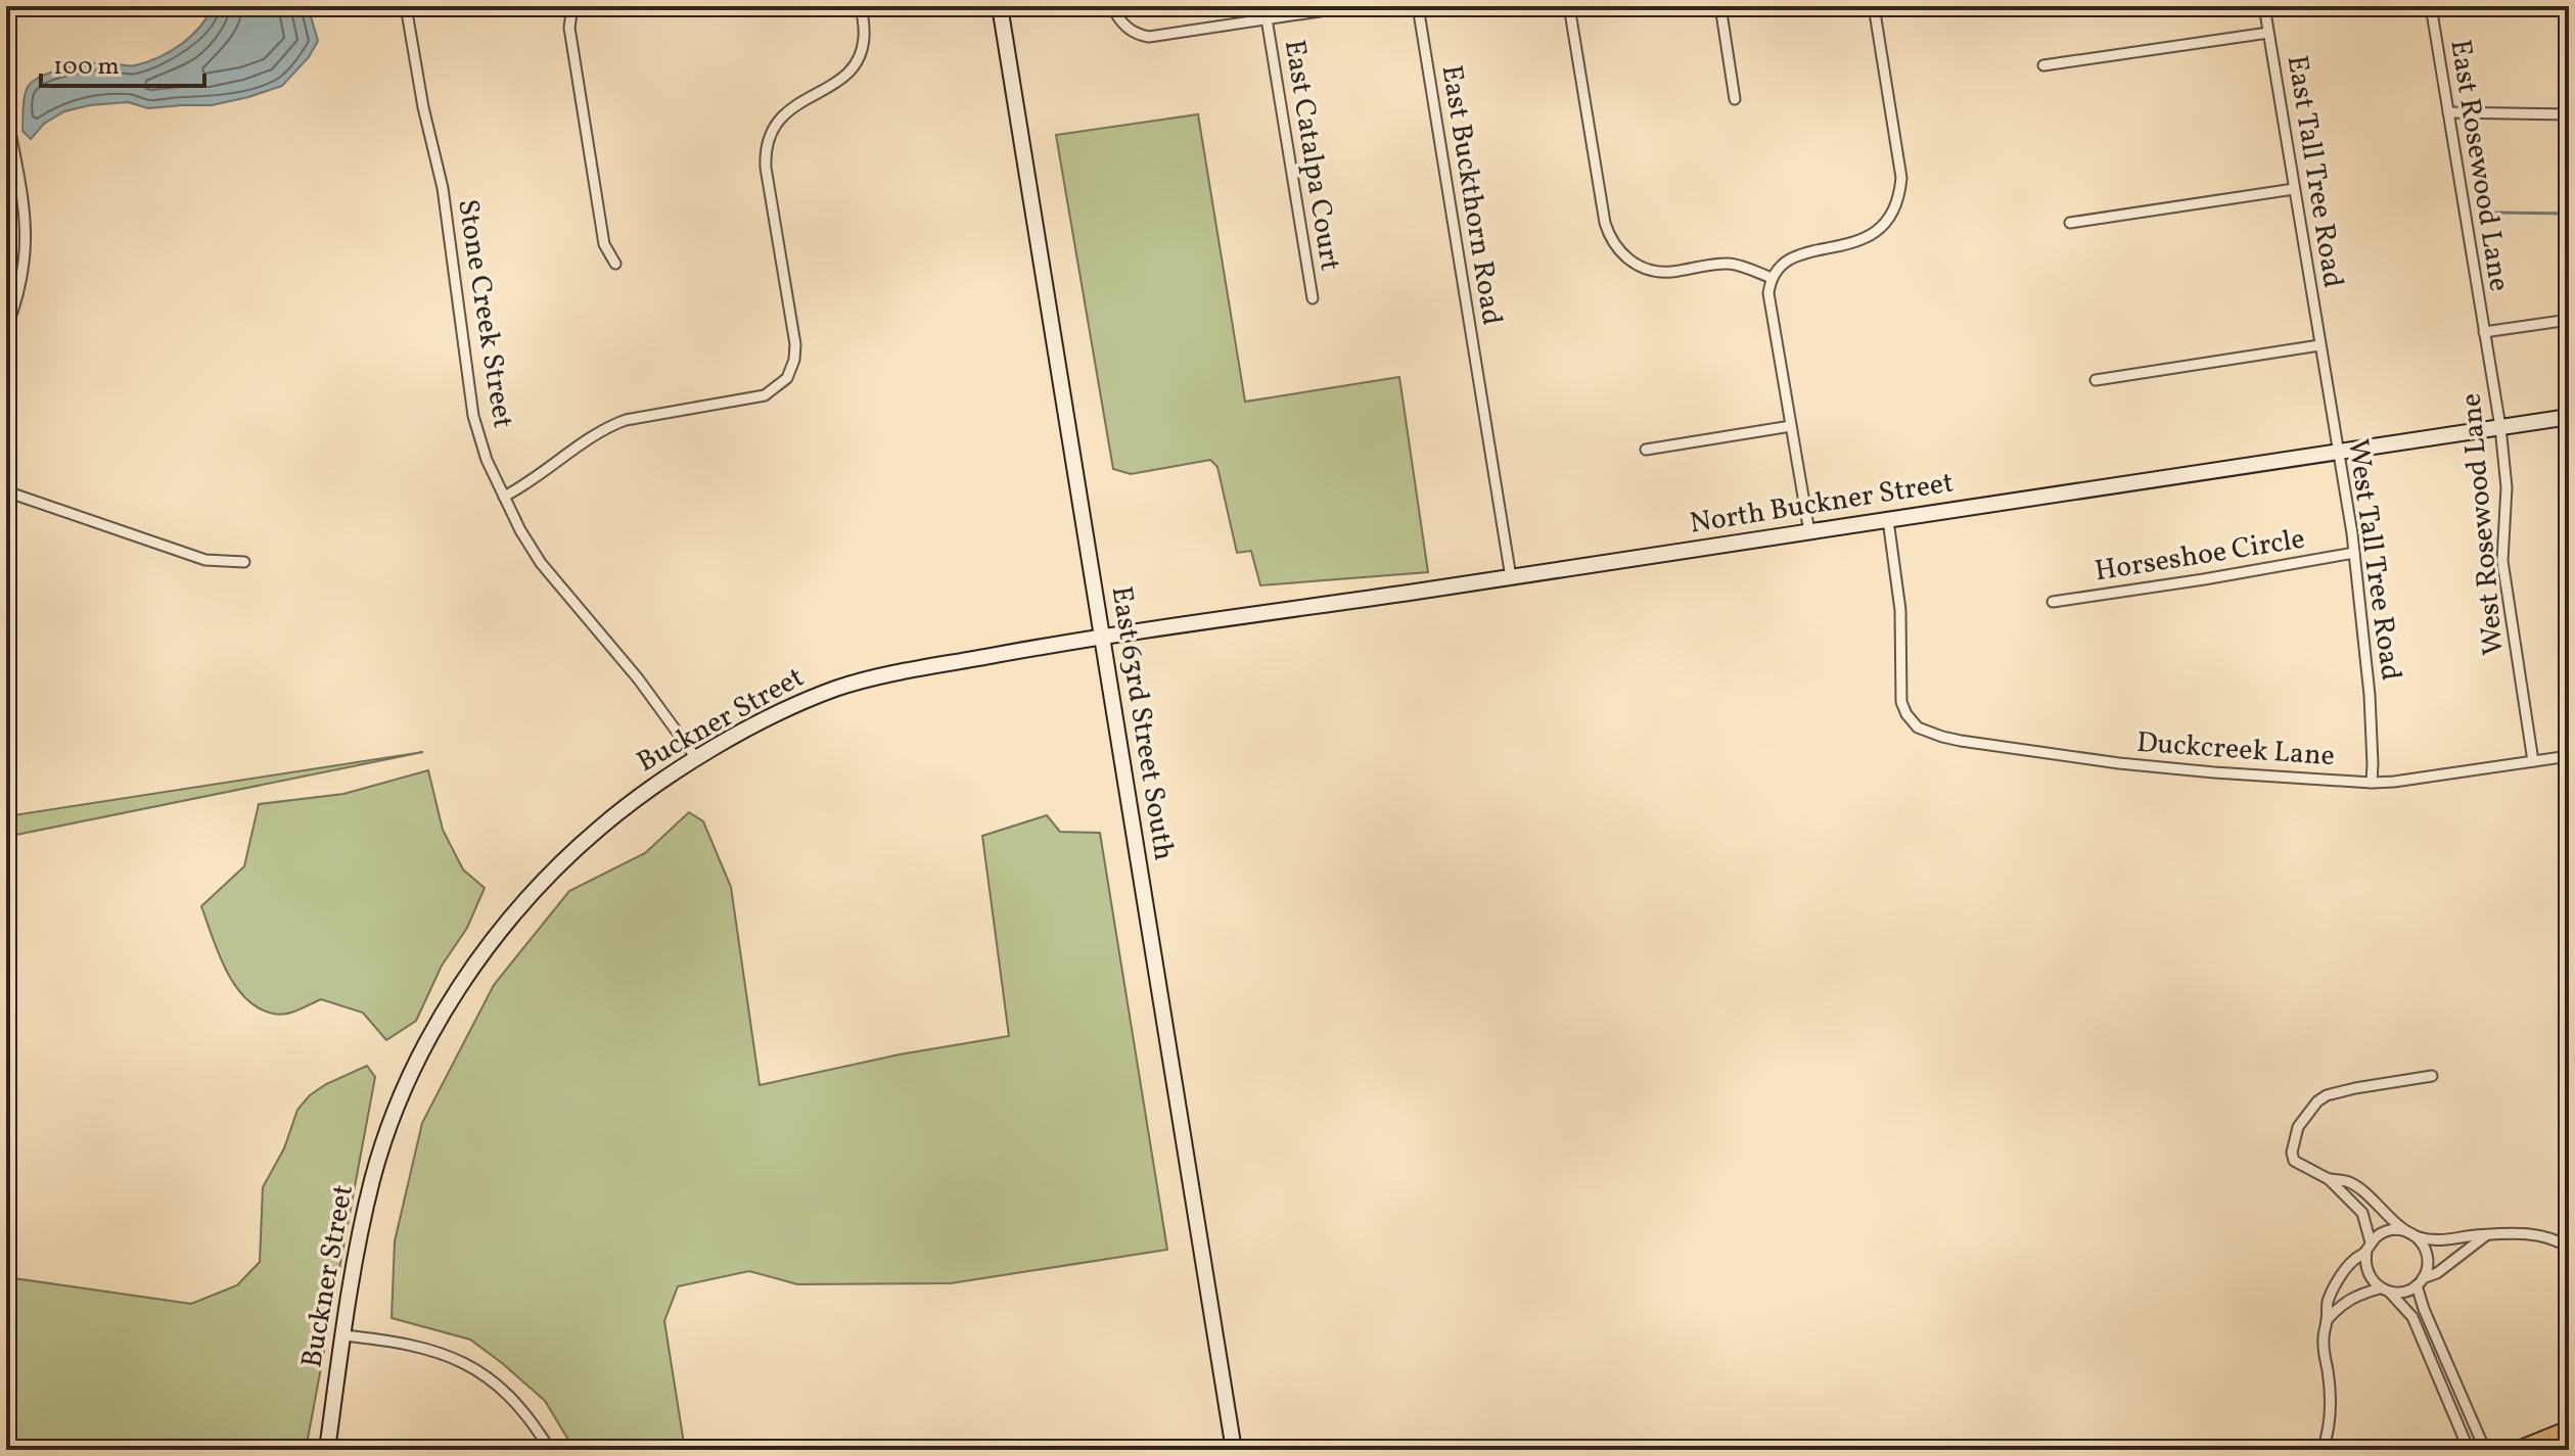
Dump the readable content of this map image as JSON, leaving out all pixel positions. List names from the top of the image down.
{
  "streets": {
    "main road": ["North Buckner Street", "Buckner Street", "East 63rd Street South"],
    "street": [
      "East Catalpa Court",
      "East Rosewood Lane",
      "East Tall Tree Road",
      "East Buckthorn Road",
      "Stone Creek Street",
      "West Rosewood Lane",
      "Horseshoe Circle",
      "West Tall Tree Road",
      "Duckcreek Lane"
    ]
  },
  "crossings": [
    ["East Rosewood Lane", "West Rosewood Lane"],
    ["East Tall Tree Road", "West Tall Tree Road"],
    ["East Buckthorn Road", "North Buckner Street"],
    ["Stone Creek Street", "Buckner Street"],
    ["North Buckner Street", "West Rosewood Lane"],
    ["North Buckner Street", "West Tall Tree Road"],
    ["North Buckner Street", "Buckner Street"],
    ["North Buckner Street", "East 63rd Street South"],
    ["North Buckner Street", "Duckcreek Lane"],
    ["West Rosewood Lane", "Duckcreek Lane"],
    ["Horseshoe Circle", "West Tall Tree Road"],
    ["West Tall Tree Road", "Duckcreek Lane"]
  ],
  "scale_bar": "100 m"
}
